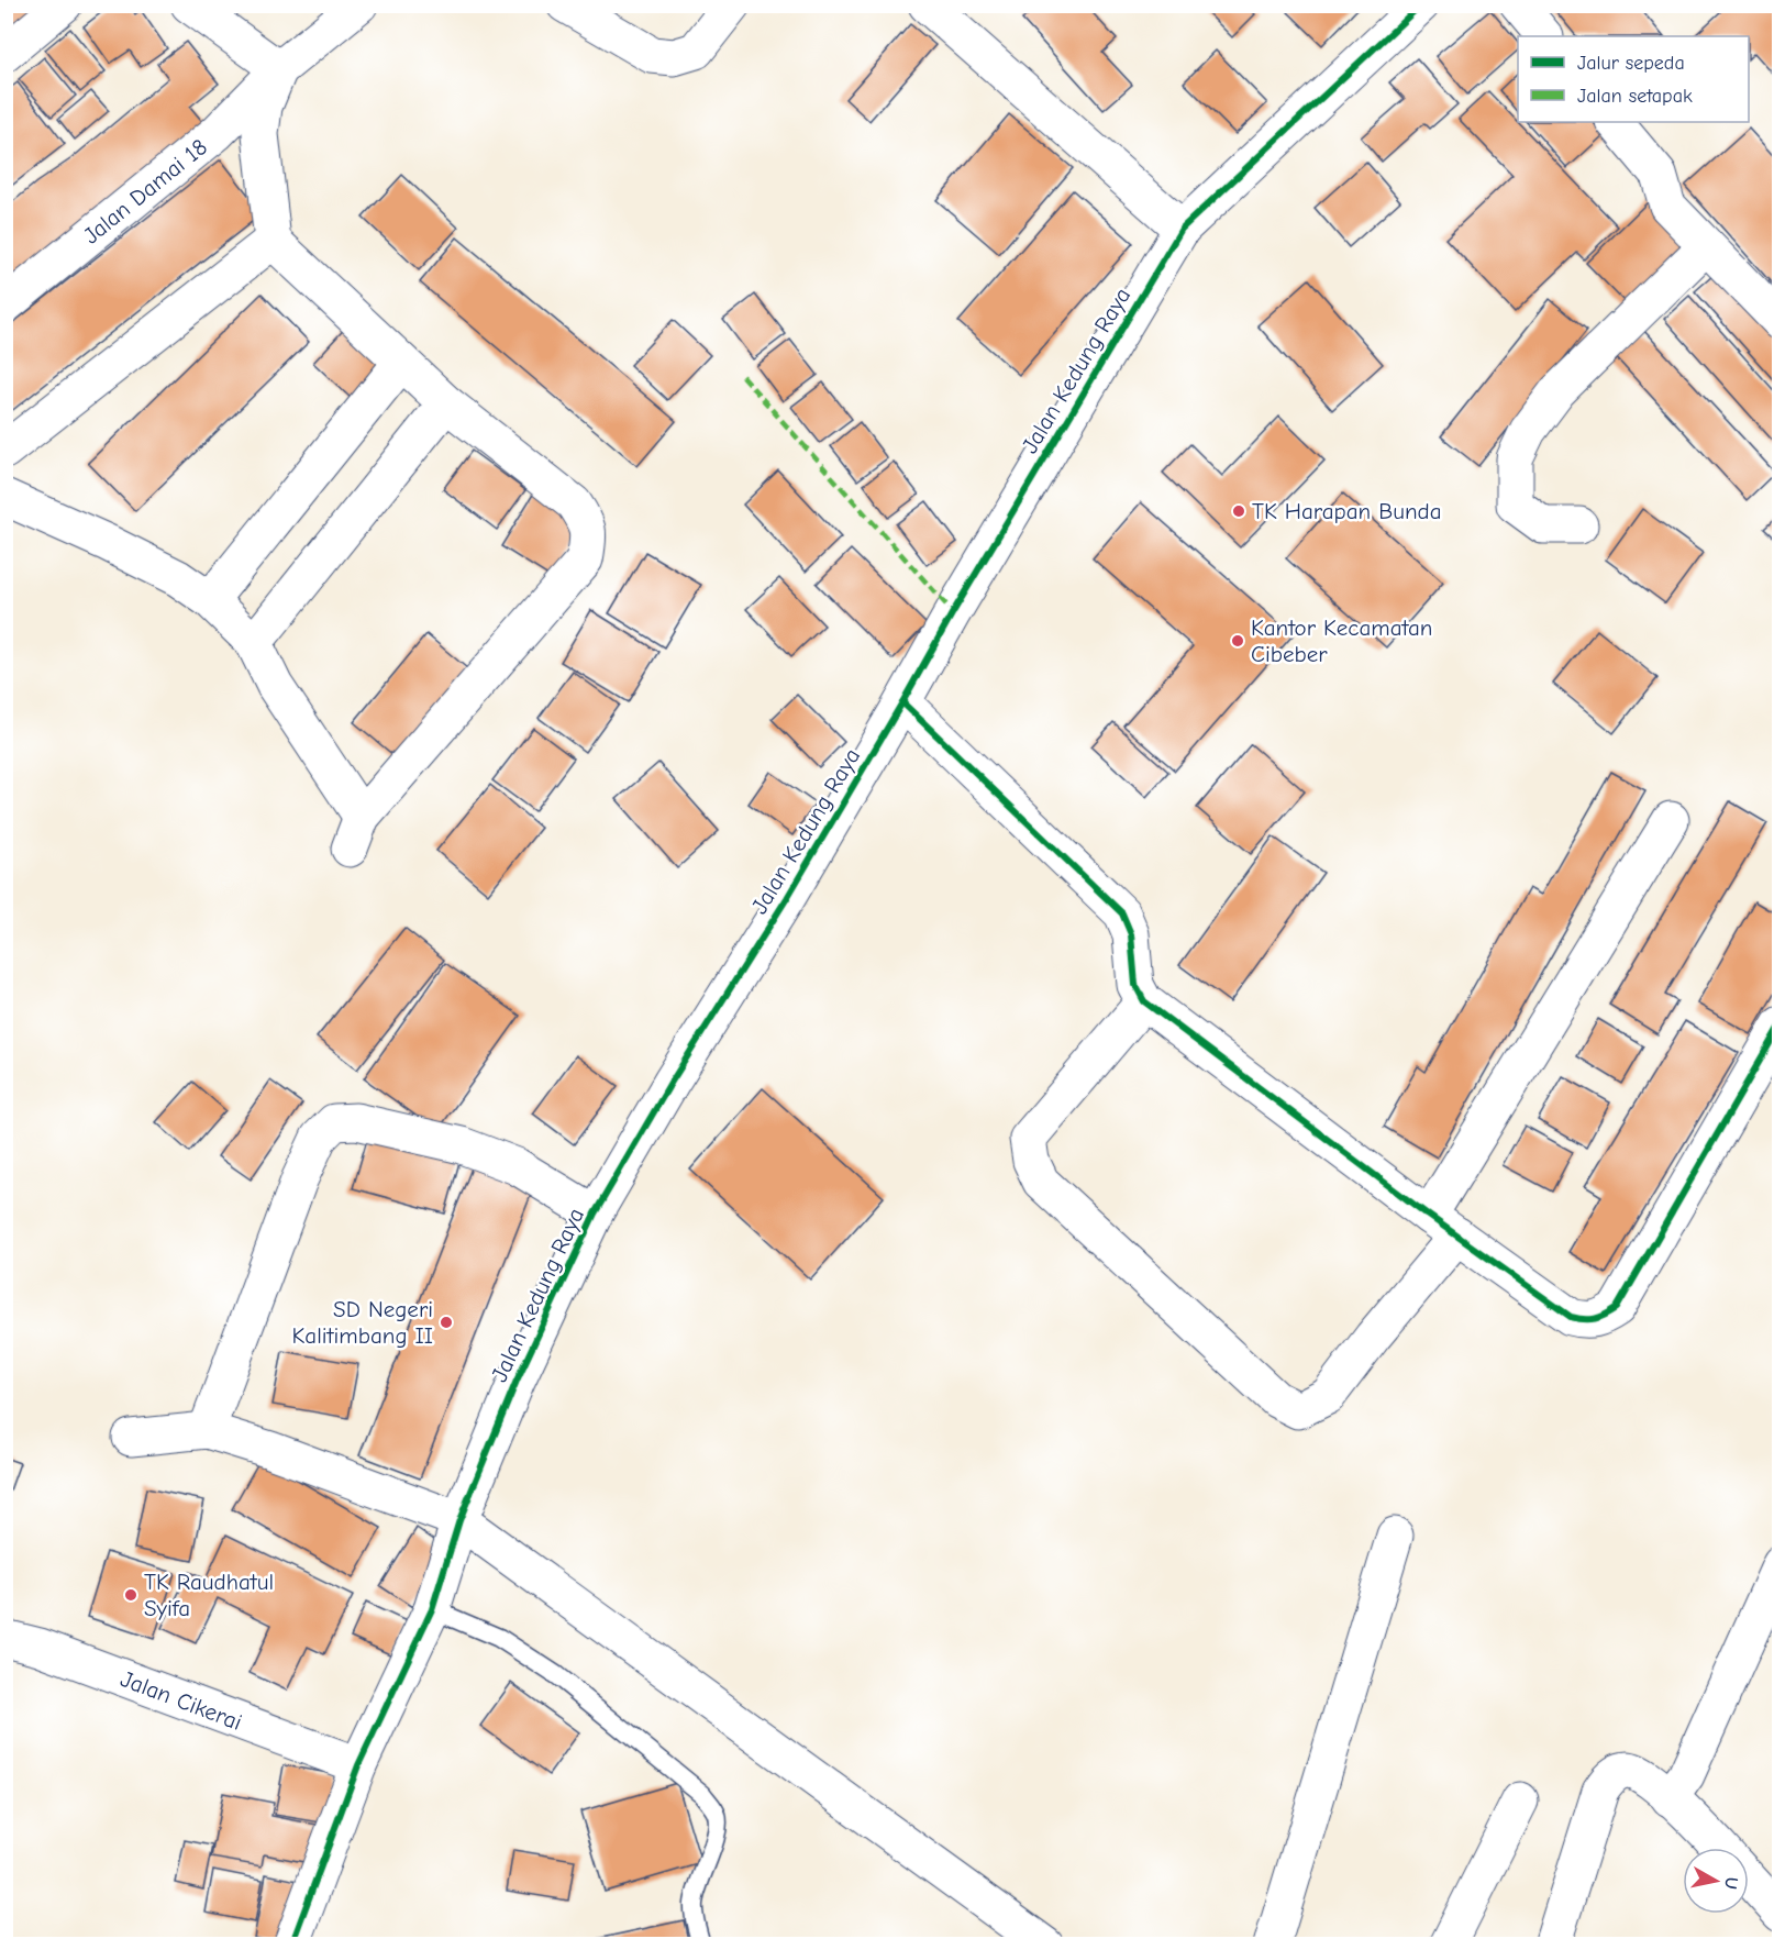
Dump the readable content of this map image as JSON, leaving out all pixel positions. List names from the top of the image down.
{
  "streets": {
    "street": ["Jalan Damai 18", "Jalan Kedung Raya", "Jalan Cikerai"]
  },
  "crossings": [
    ["Jalan Kedung Raya", "Jalan Cikerai"]
  ],
  "places": [
    "TK Harapan Bunda",
    "Kantor Kecamatan Cibeber",
    "SD Negeri Kalitimbang II",
    "TK Raudhatul Syifa"
  ],
  "legend": ["Jalur sepeda", "Jalan setapak"],
  "north": "right"
}
